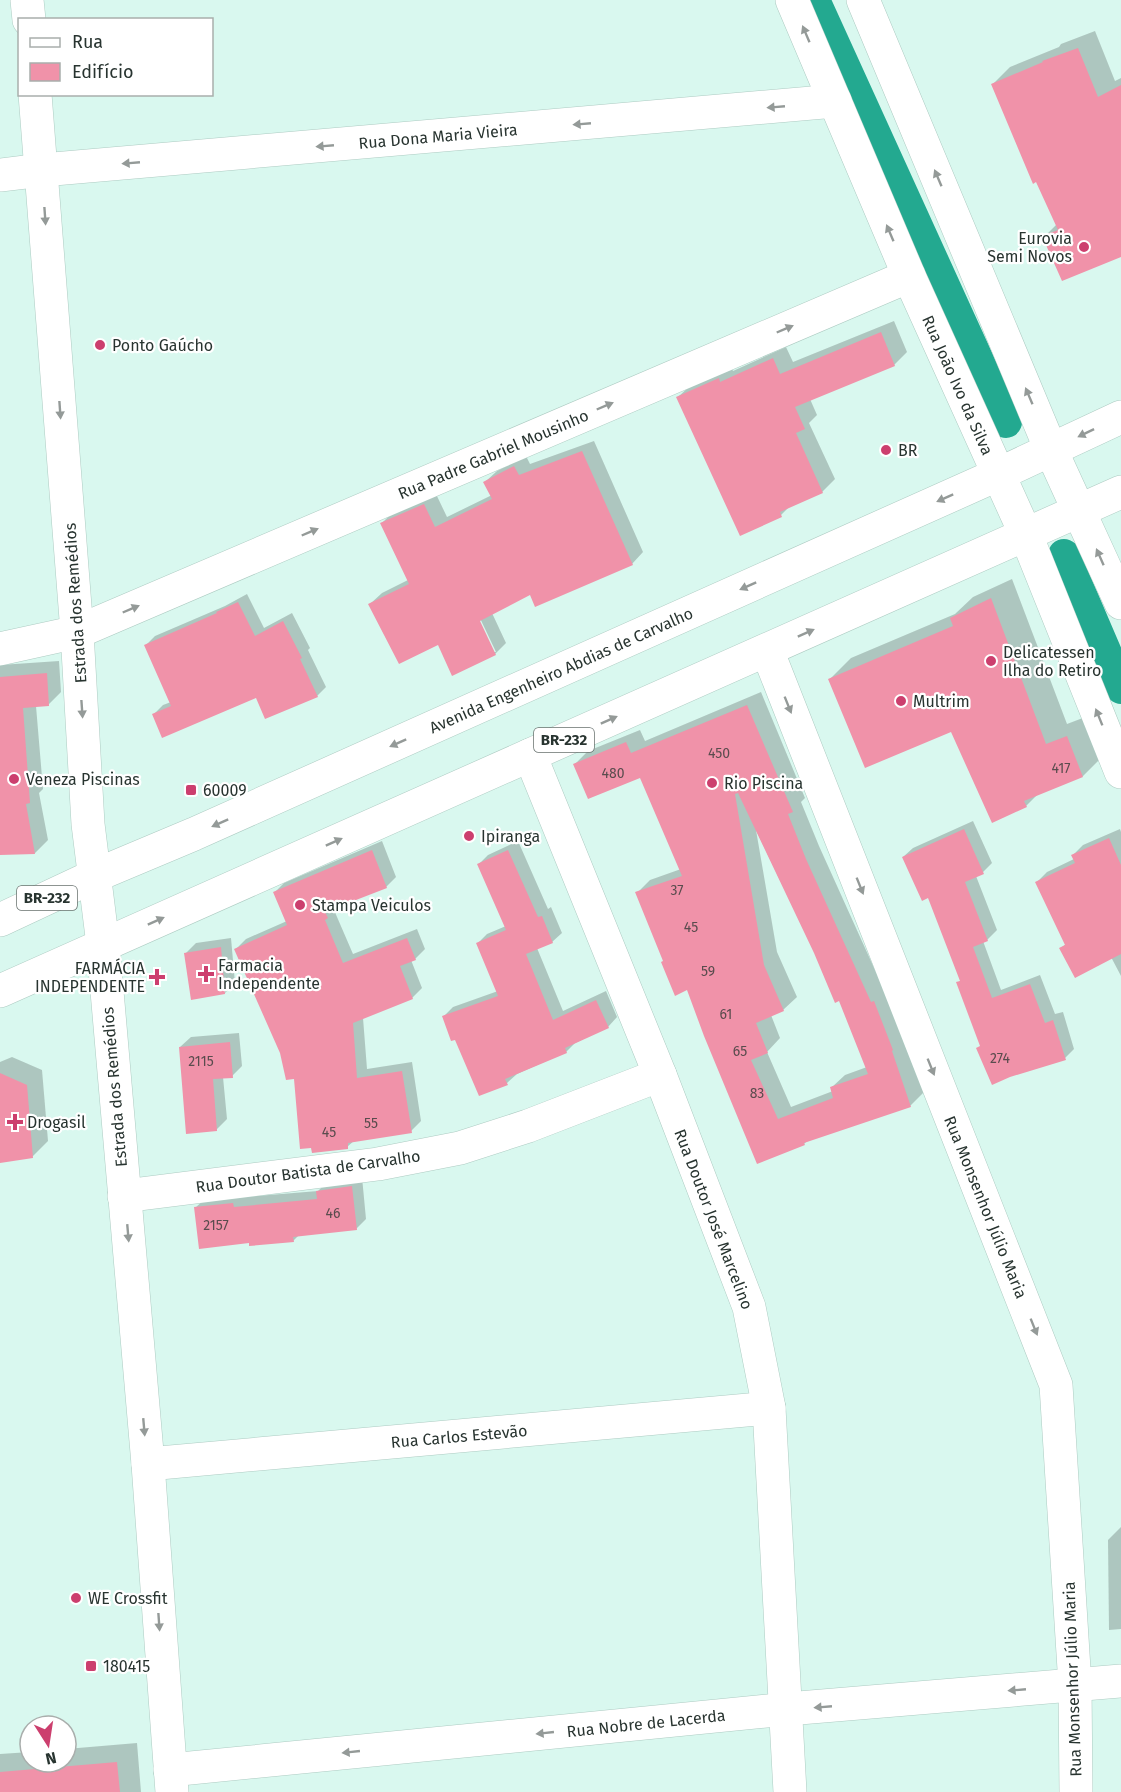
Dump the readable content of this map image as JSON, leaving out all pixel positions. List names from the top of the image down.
{
  "streets": {
    "main road": [
      "Rua Dona Maria Vieira",
      "Rua João Ivo da Silva",
      "Rua Padre Gabriel Mousinho",
      "Estrada dos Remédios",
      "Avenida Engenheiro Abdias de Carvalho",
      "BR-232",
      "Rua Doutor Batista de Carvalho",
      "Rua Monsenhor Júlio Maria",
      "Rua Doutor José Marcelino",
      "Rua Carlos Estevão",
      "Rua Nobre de Lacerda"
    ]
  },
  "crossings": [
    ["Rua Dona Maria Vieira", "Rua João Ivo da Silva"],
    ["Rua Dona Maria Vieira", "Estrada dos Remédios"],
    ["Rua João Ivo da Silva", "Rua Padre Gabriel Mousinho"],
    ["Rua João Ivo da Silva", "Avenida Engenheiro Abdias de Carvalho"],
    ["Rua João Ivo da Silva", "BR-232"],
    ["Rua Padre Gabriel Mousinho", "Estrada dos Remédios"],
    ["Estrada dos Remédios", "Avenida Engenheiro Abdias de Carvalho"],
    ["Estrada dos Remédios", "BR-232"],
    ["Estrada dos Remédios", "Rua Doutor Batista de Carvalho"],
    ["Estrada dos Remédios", "Rua Carlos Estevão"],
    ["Estrada dos Remédios", "Rua Nobre de Lacerda"],
    ["BR-232", "Rua Monsenhor Júlio Maria"],
    ["BR-232", "Rua Doutor José Marcelino"],
    ["Rua Doutor Batista de Carvalho", "Rua Doutor José Marcelino"],
    ["Rua Monsenhor Júlio Maria", "Rua Nobre de Lacerda"],
    ["Rua Doutor José Marcelino", "Rua Carlos Estevão"],
    ["Rua Doutor José Marcelino", "Rua Nobre de Lacerda"]
  ],
  "one_way": [
    "Rua Dona Maria Vieira",
    "Estrada dos Remédios",
    "Rua Monsenhor Júlio Maria",
    "Rua Nobre de Lacerda"
  ],
  "places": {
    "other": [
      "Eurovia Semi Novos",
      "Ponto Gaúcho",
      "BR",
      "Delicatessen Ilha do Retiro",
      "Multrim",
      "Veneza Piscinas",
      "Rio Piscina",
      "Ipiranga",
      "Stampa Veiculos",
      "WE Crossfit"
    ],
    "transit": ["60009", "180415"],
    "health": ["Farmacia Independente", "FARMÁCIA INDEPENDENTE", "Drogasil"]
  },
  "house_numbers": [
    "450",
    "417",
    "480",
    "37",
    "45",
    "59",
    "61",
    "65",
    "274",
    "2115",
    "83",
    "55",
    "45",
    "46",
    "2157"
  ],
  "legend": ["Rua", "Edifício"],
  "north": "bottom"
}
